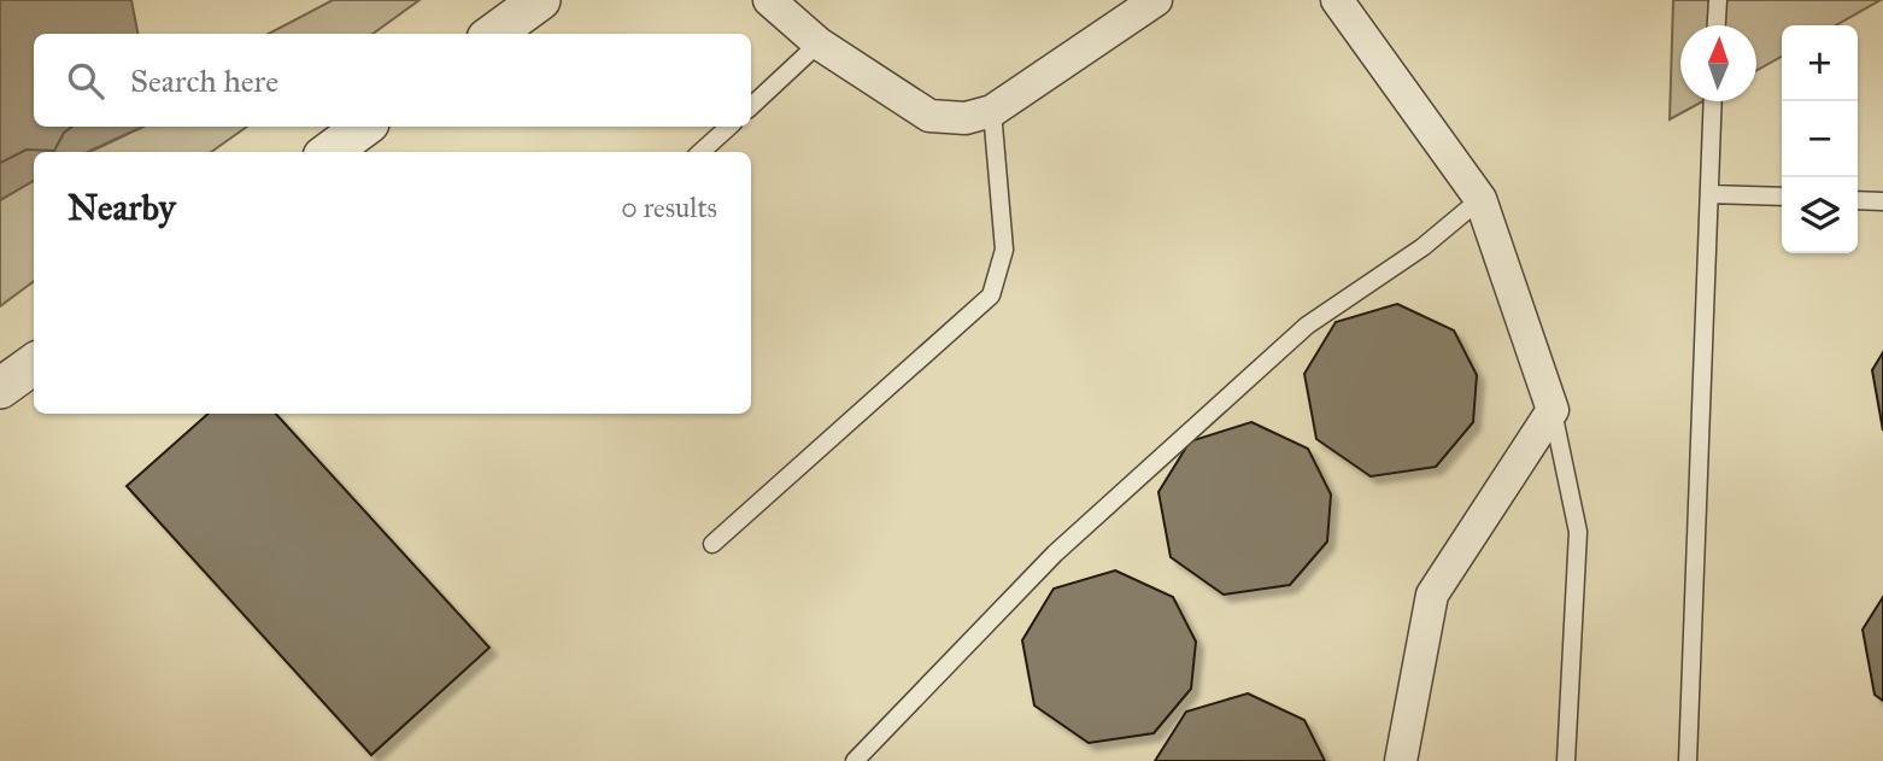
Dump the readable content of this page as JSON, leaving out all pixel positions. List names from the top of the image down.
{
  "north": "top",
  "page": {
    "map_buttons": ["+", "−"],
    "search": "Search here",
    "heading": ["Nearby", "0 results"]
  }
}
